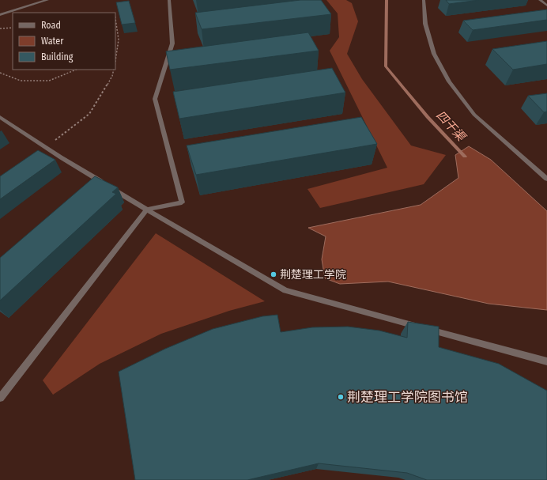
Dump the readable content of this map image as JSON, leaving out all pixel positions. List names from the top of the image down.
{
  "water": ["四干渠"],
  "places": ["荆楚理工学院", "荆楚理工学院图书馆"],
  "legend": ["Road", "Water", "Building"]
}
